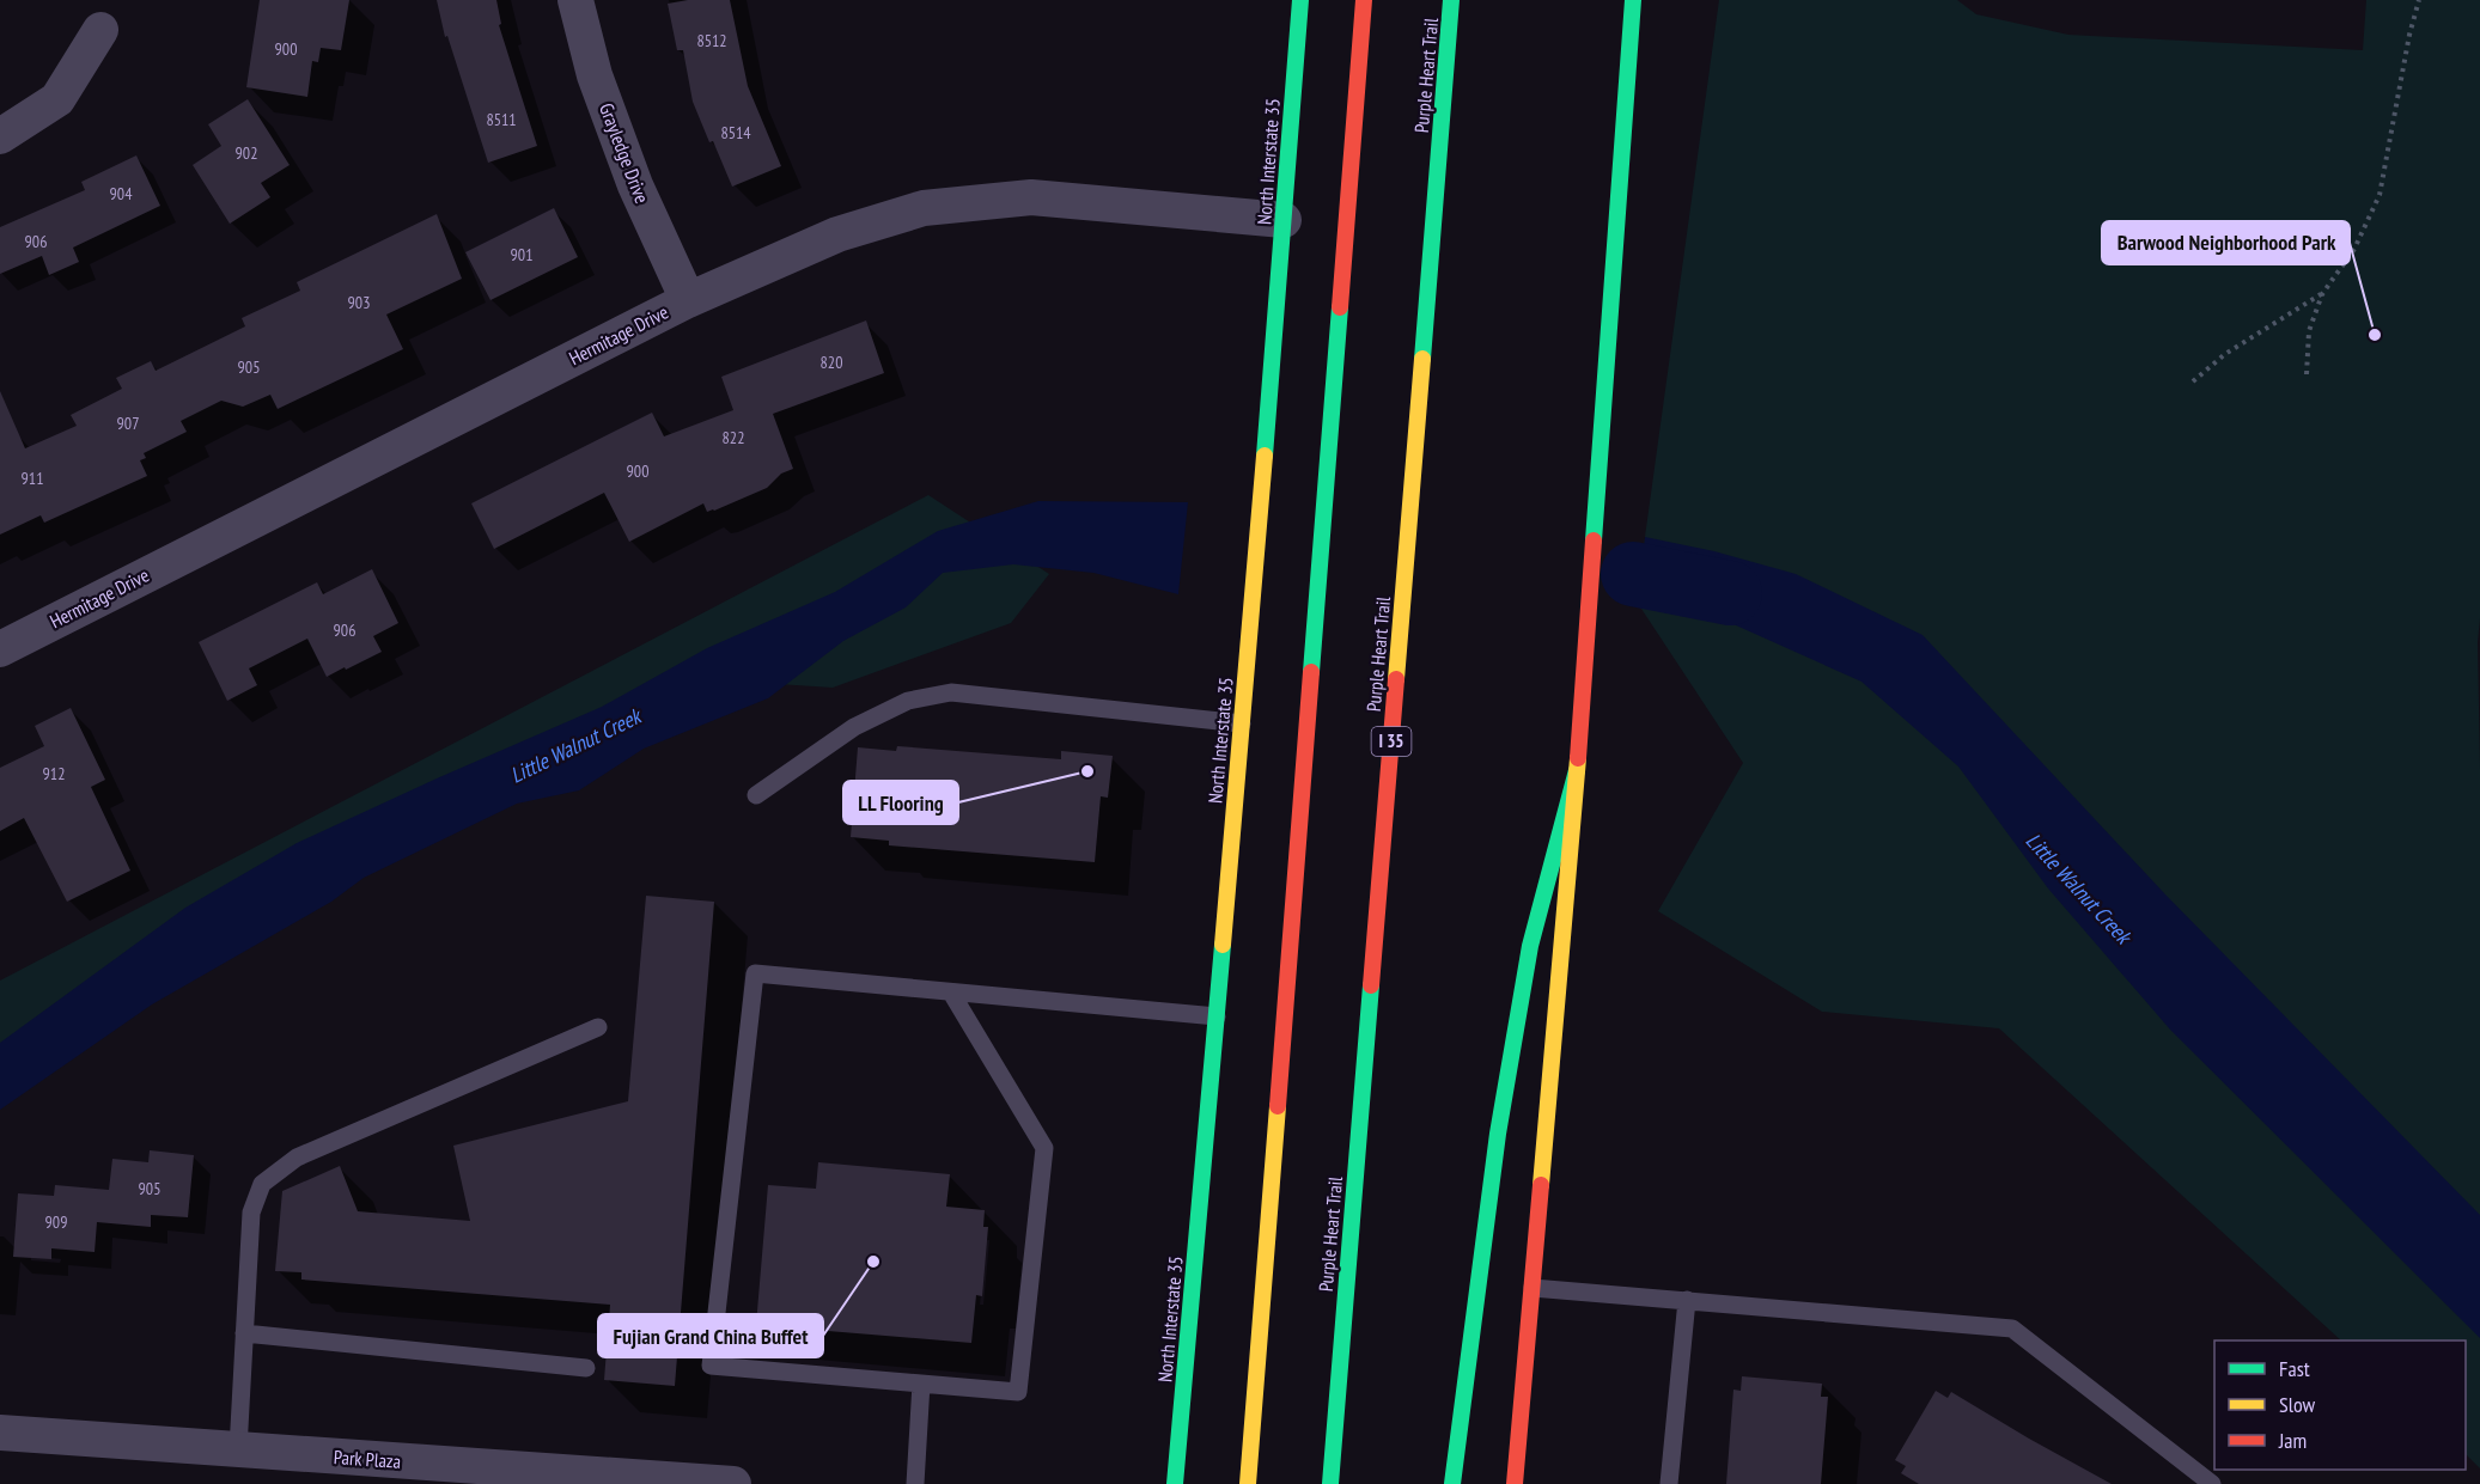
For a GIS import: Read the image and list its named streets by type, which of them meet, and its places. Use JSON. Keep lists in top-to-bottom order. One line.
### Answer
{"streets":{"main road":["Purple Heart Trail","North Interstate 35","I 35"],"street":["Grayledge Drive","Hermitage Drive","Park Plaza"]},"crossings":[["Grayledge Drive","Hermitage Drive"],["North Interstate 35","Hermitage Drive"]],"water":["Little Walnut Creek"],"places":["Barwood Neighborhood Park","LL Flooring","Fujian Grand China Buffet"],"house_numbers":["8512","900","8511","8514","902","904","906","901","903","820","905","907","822","900","911","906","912","905","909"],"legend":["Fast","Slow","Jam"]}
